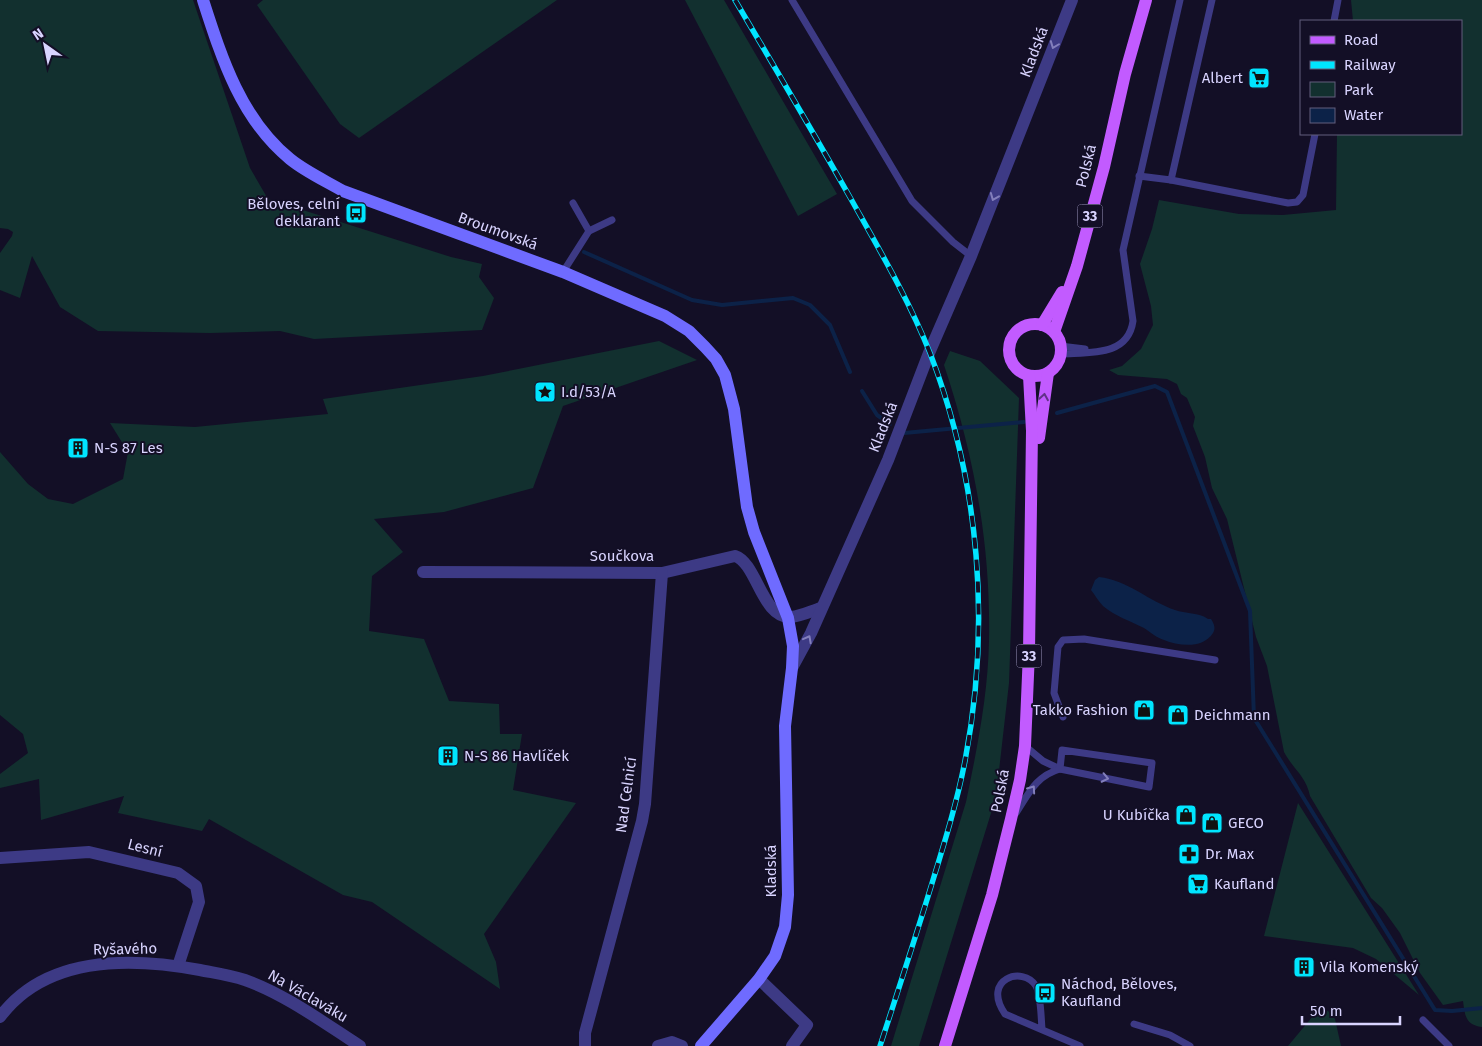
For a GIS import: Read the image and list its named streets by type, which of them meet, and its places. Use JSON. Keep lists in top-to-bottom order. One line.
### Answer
{"streets":{"main road":["Kladská","Polská","33","Broumovská"],"street":["Součkova","Nad Celnicí","Lesní","Ryšavého","Na Václaváku"]},"crossings":[["Kladská","Broumovská"],["Kladská","Součkova"],["Součkova","Nad Celnicí"],["Lesní","Ryšavého"],["Lesní","Na Václaváku"],["Ryšavého","Na Václaváku"]],"places":{"supermarket":["Albert","Kaufland"],"bus stop":["Běloves, celní deklarant","Náchod, Běloves, Kaufland"],"place":["I.d/53/A"],"building":["N-S 87 Les","N-S 86 Havlíček","Vila Komenský"],"shop":["Takko Fashion","Deichmann","U Kubíčka","GECO"],"pharmacy":["Dr. Max"]},"legend":["Road","Railway","Park","Water"],"scale_bar":"50 m","north":"top left"}
